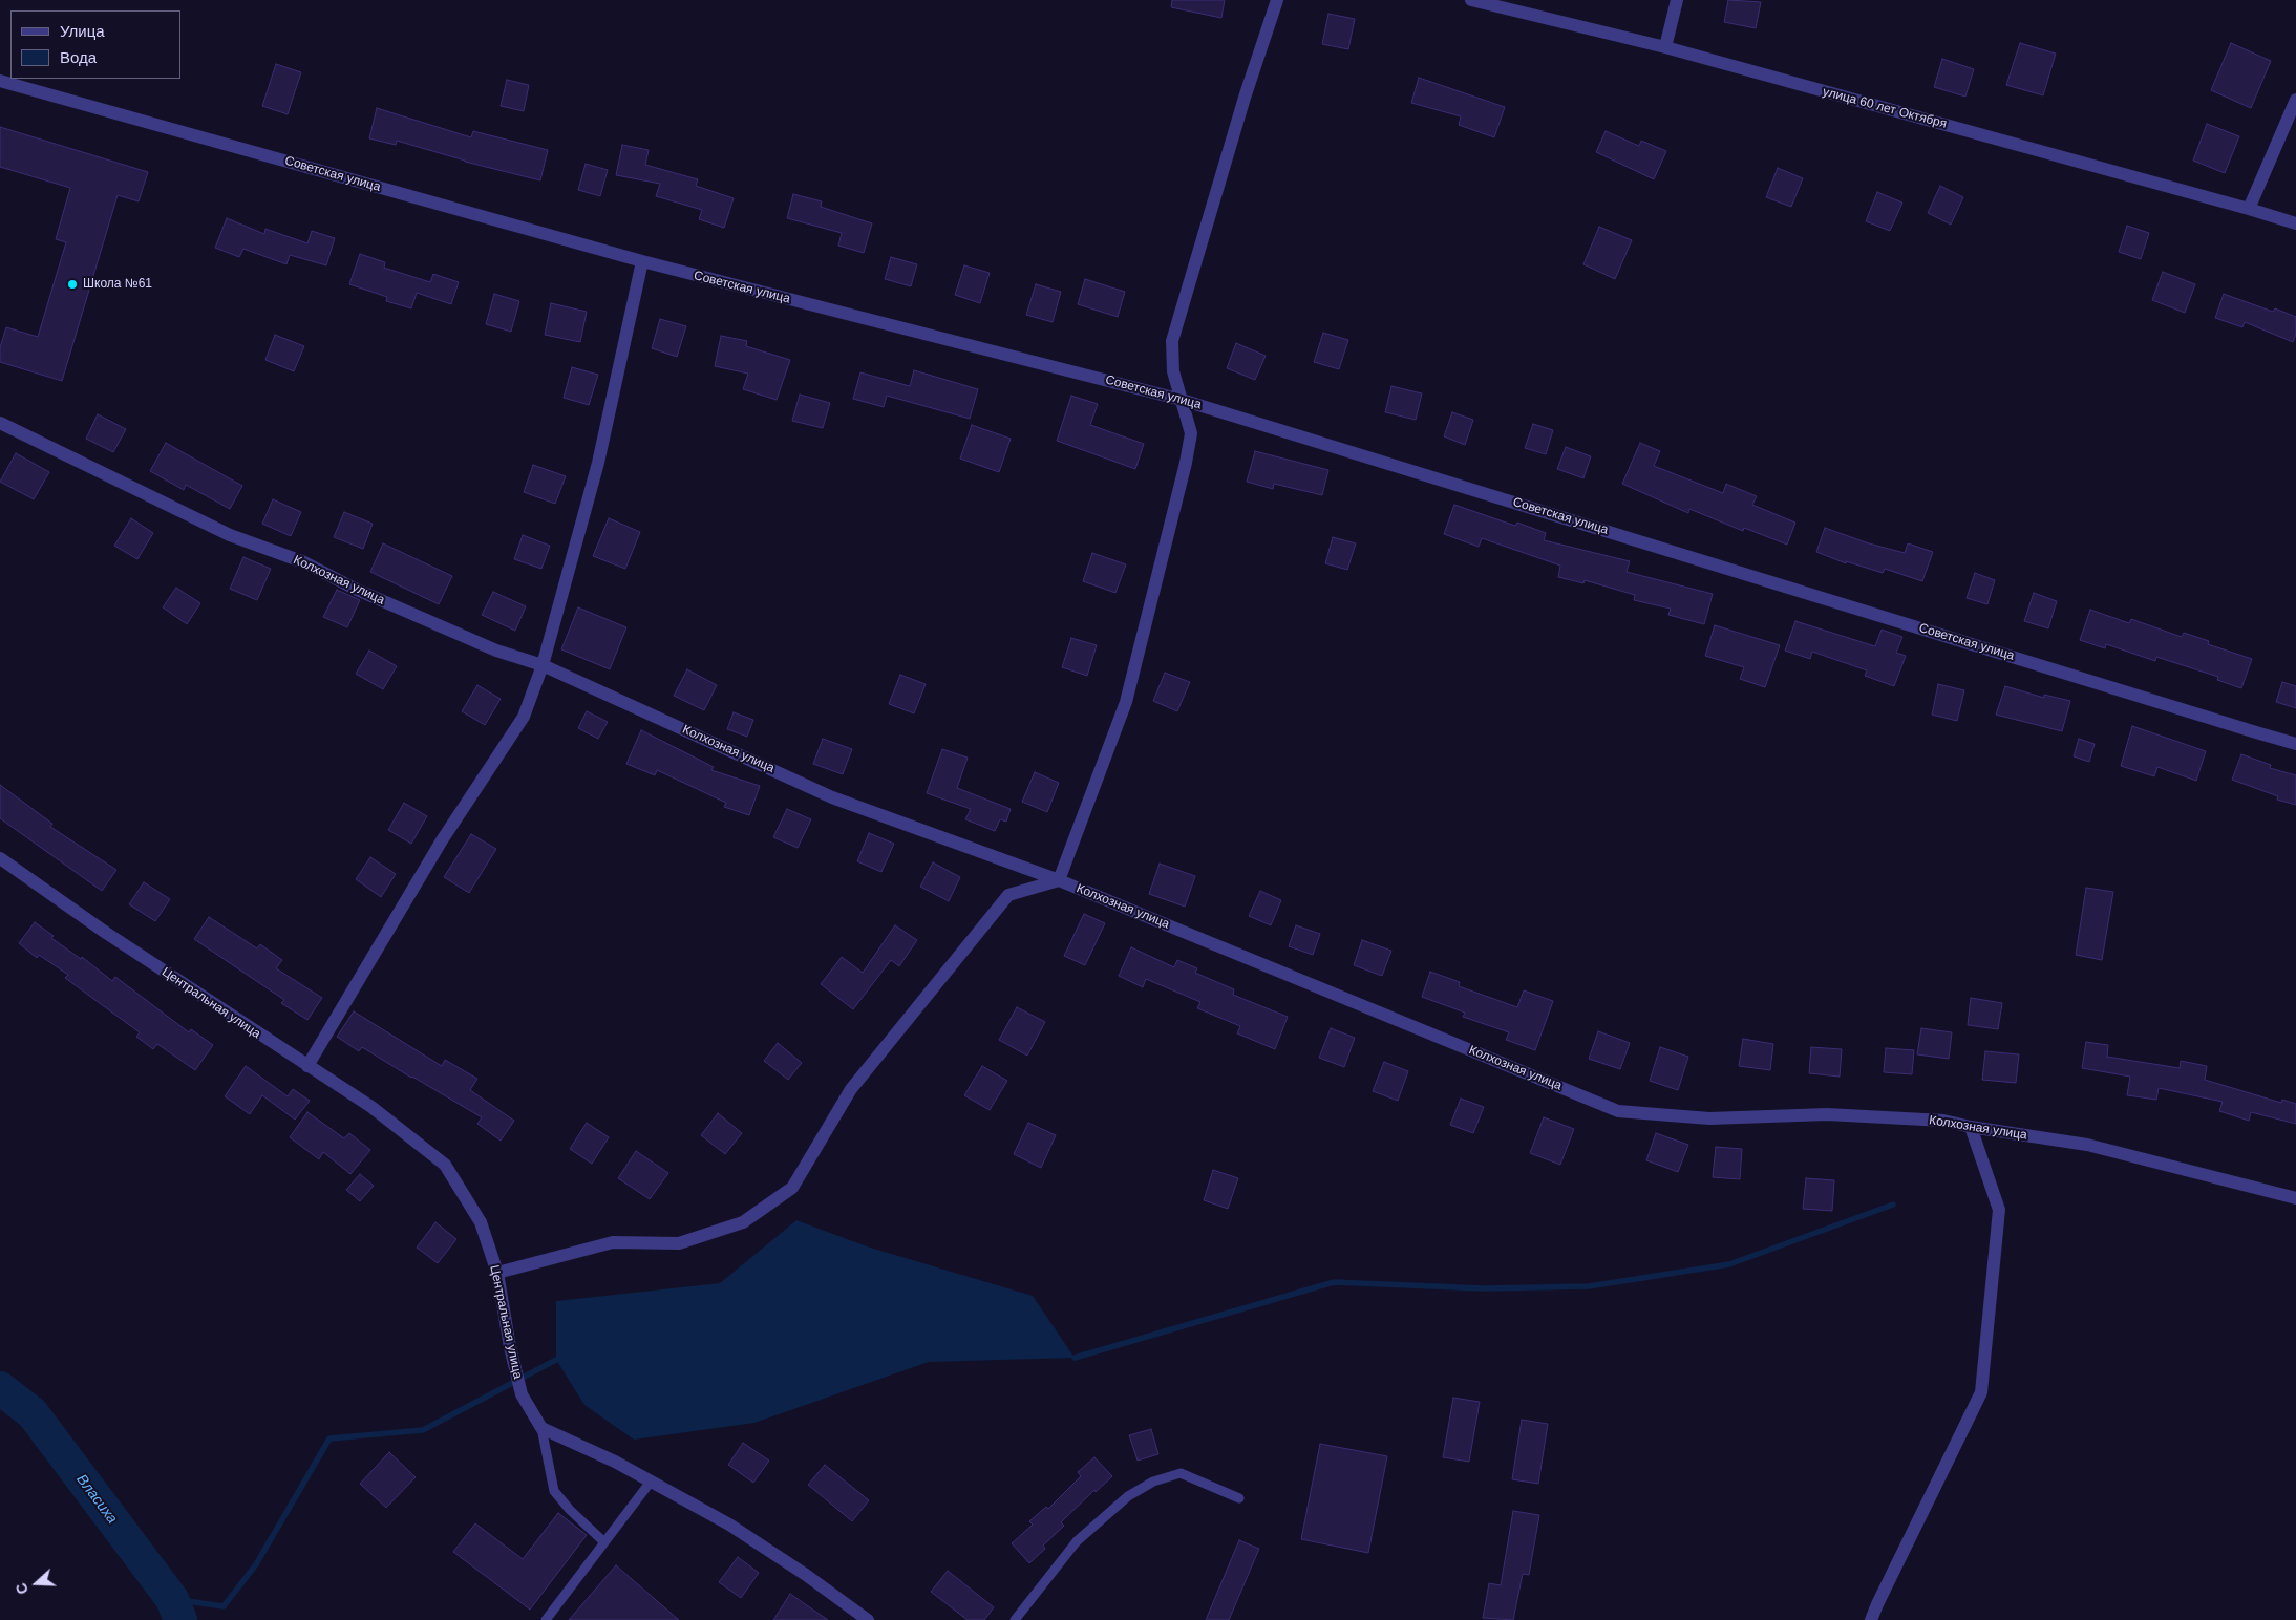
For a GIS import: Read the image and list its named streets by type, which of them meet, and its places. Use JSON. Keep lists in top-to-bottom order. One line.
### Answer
{"streets":{"street":["улица 60 лет Октября","Советская улица","Колхозная улица","Центральная улица"]},"water":["Власиха"],"places":["Школа №61"],"legend":["Улица","Вода"],"north":"left"}
